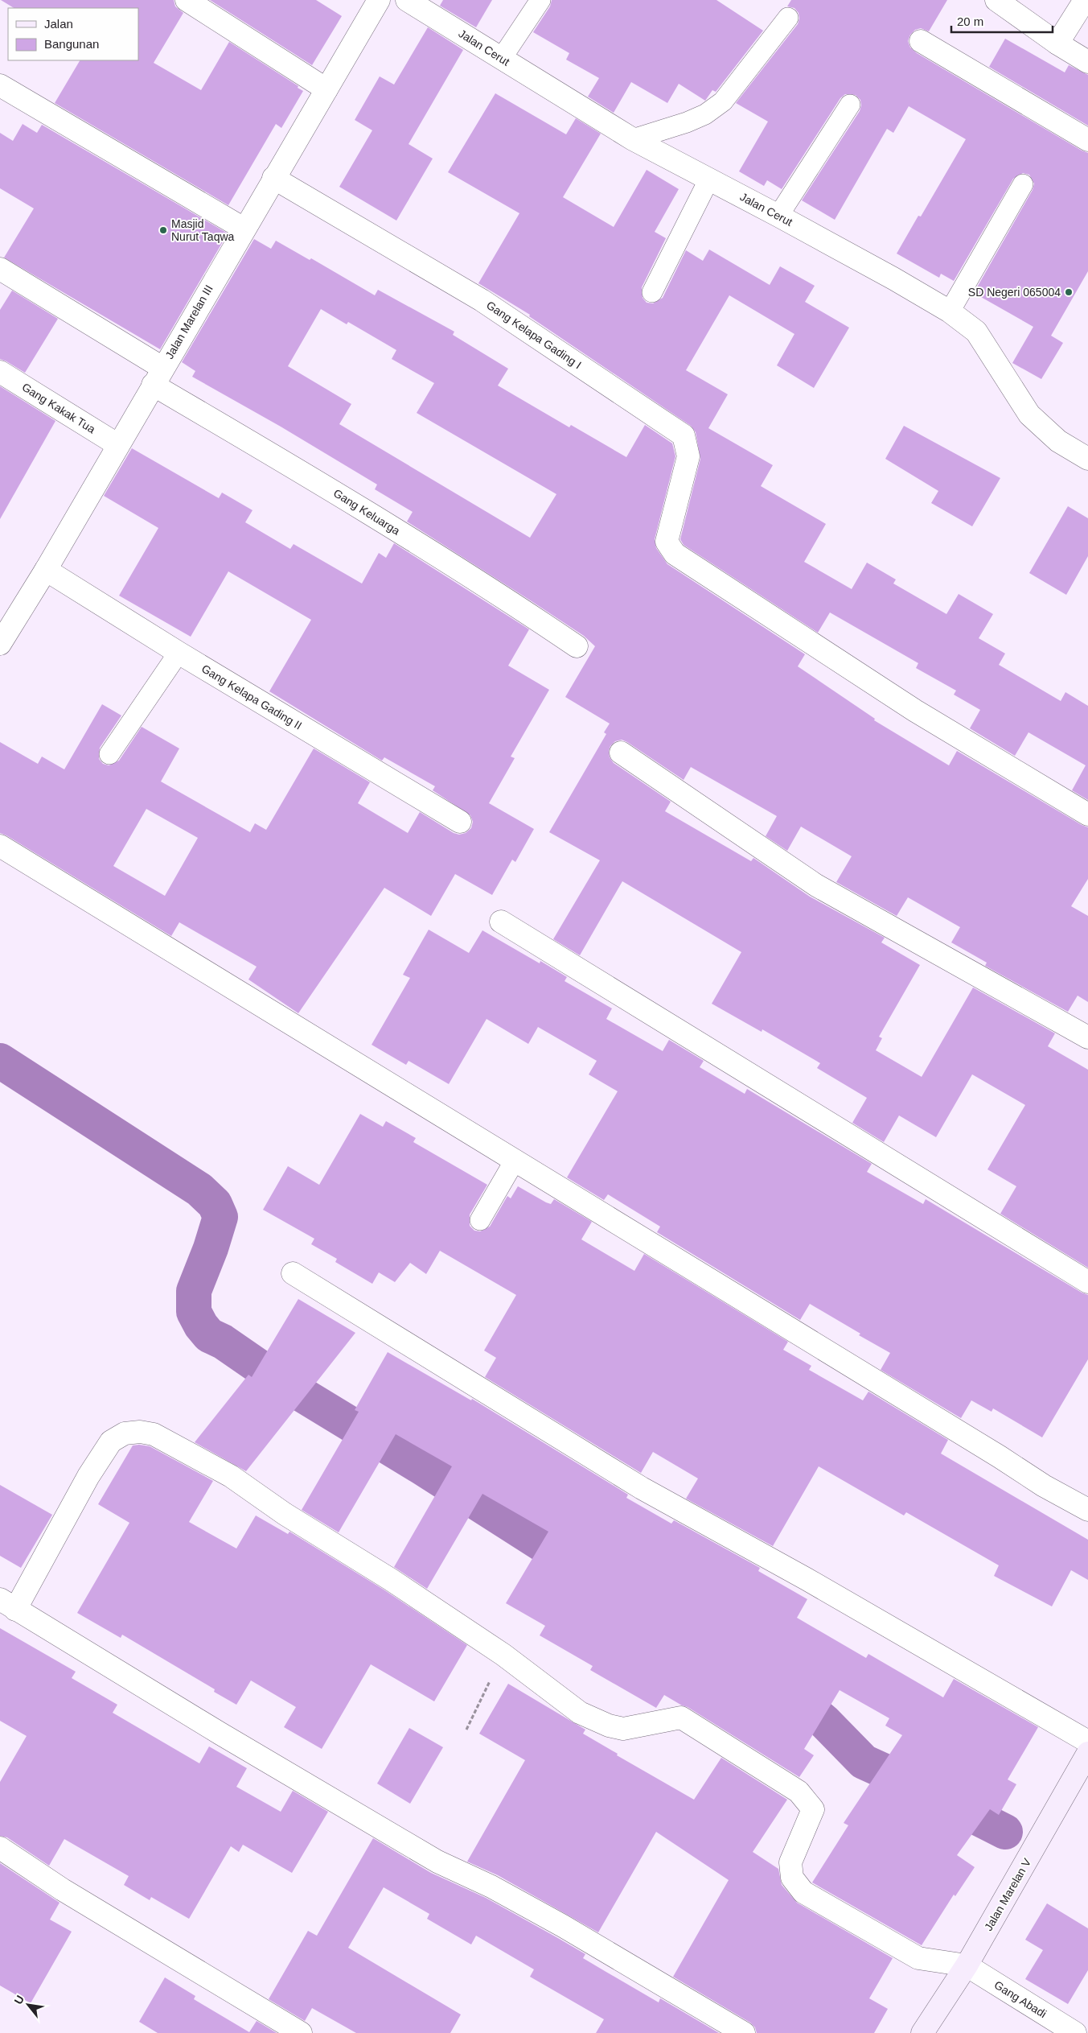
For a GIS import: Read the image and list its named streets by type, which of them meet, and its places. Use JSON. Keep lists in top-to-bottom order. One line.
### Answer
{"streets":{"street":["Jalan Cerut","Jalan Marelan III","Gang Kelapa Gading I","Gang Kakak Tua","Gang Keluarga","Gang Kelapa Gading II","Jalan Marelan V","Gang Abadi"]},"crossings":[["Jalan Marelan III","Gang Kelapa Gading I"],["Jalan Marelan III","Gang Kakak Tua"],["Jalan Marelan III","Gang Keluarga"],["Jalan Marelan III","Gang Kelapa Gading II"],["Jalan Marelan V","Gang Abadi"]],"places":["Masjid Nurut Taqwa","SD Negeri 065004"],"legend":["Jalan","Bangunan"],"scale_bar":"20 m","north":"top left"}
